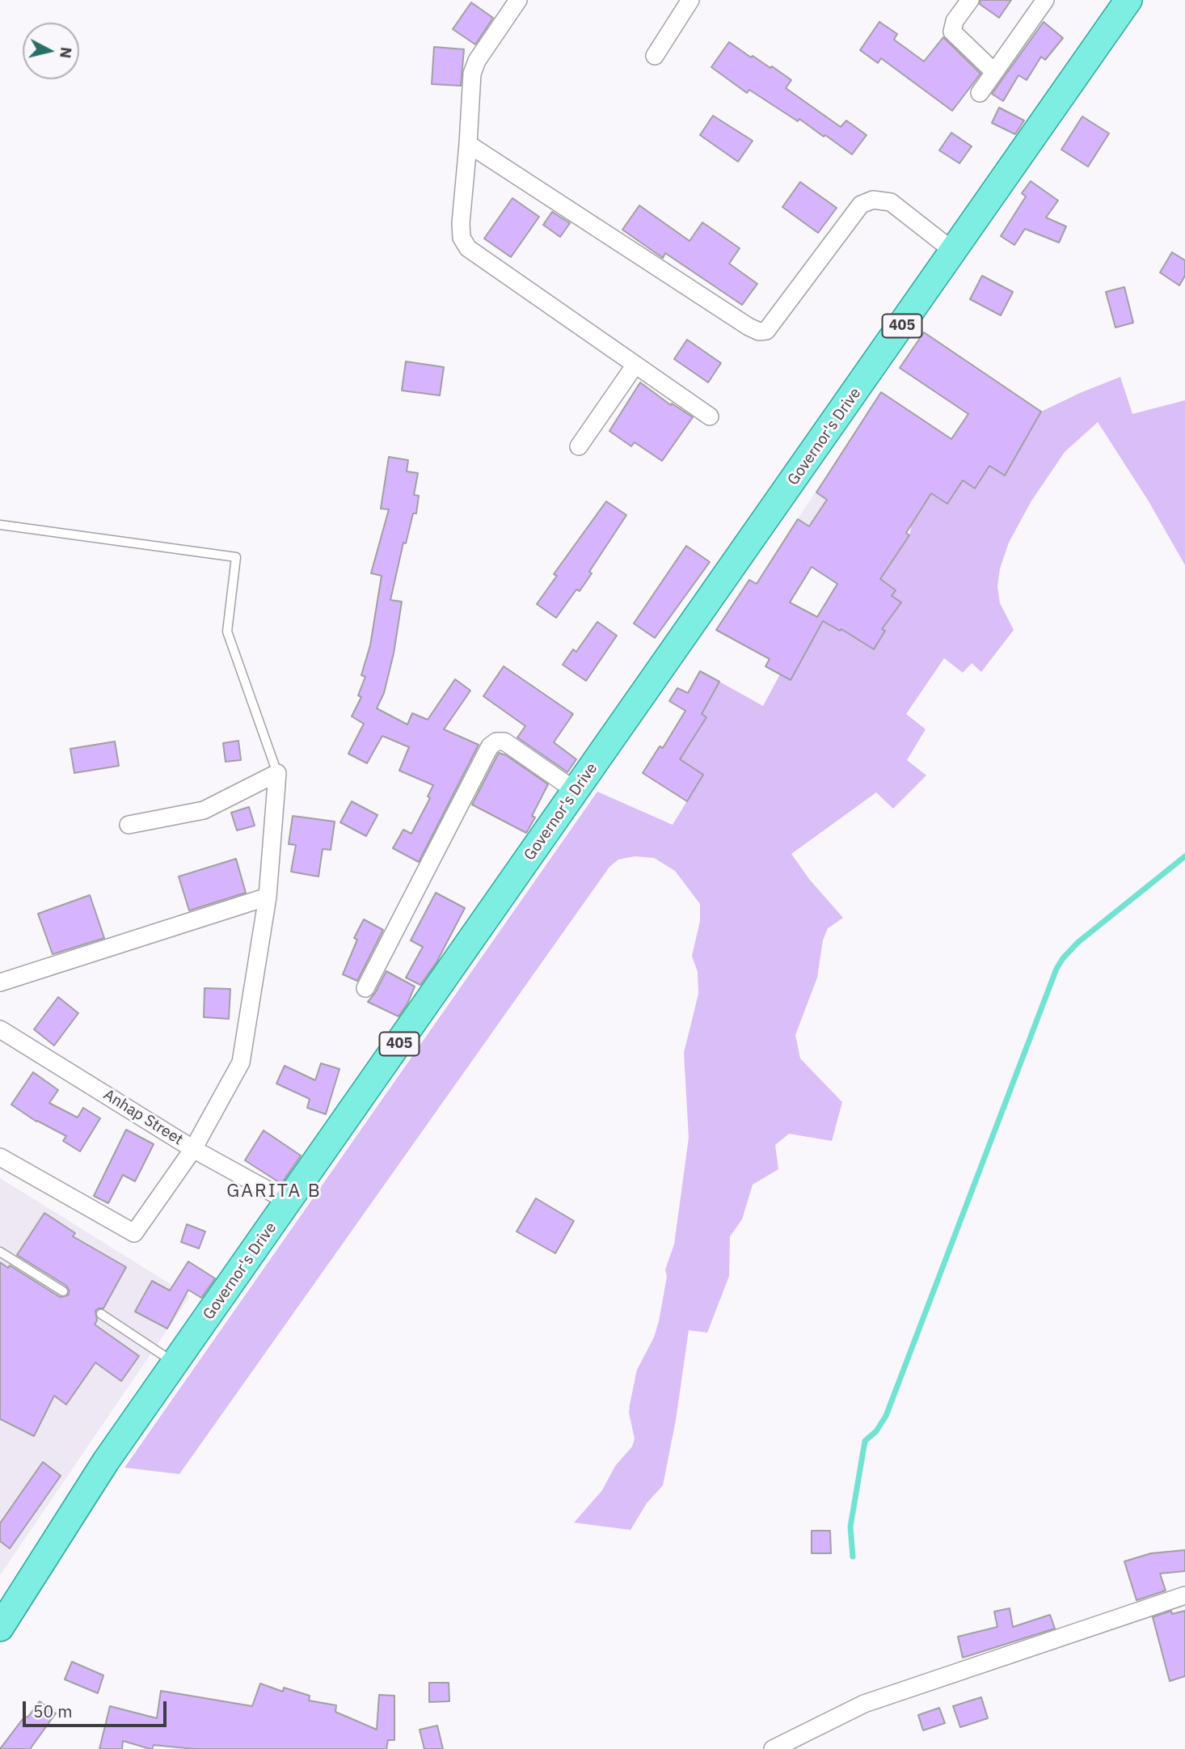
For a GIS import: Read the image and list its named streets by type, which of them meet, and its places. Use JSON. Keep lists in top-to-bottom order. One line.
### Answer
{"streets":{"main road":["405","Governor's Drive"],"street":["Anhap Street"]},"crossings":[["Governor's Drive","Anhap Street"]],"districts":["GARITA B"],"scale_bar":"50 m","north":"right"}
